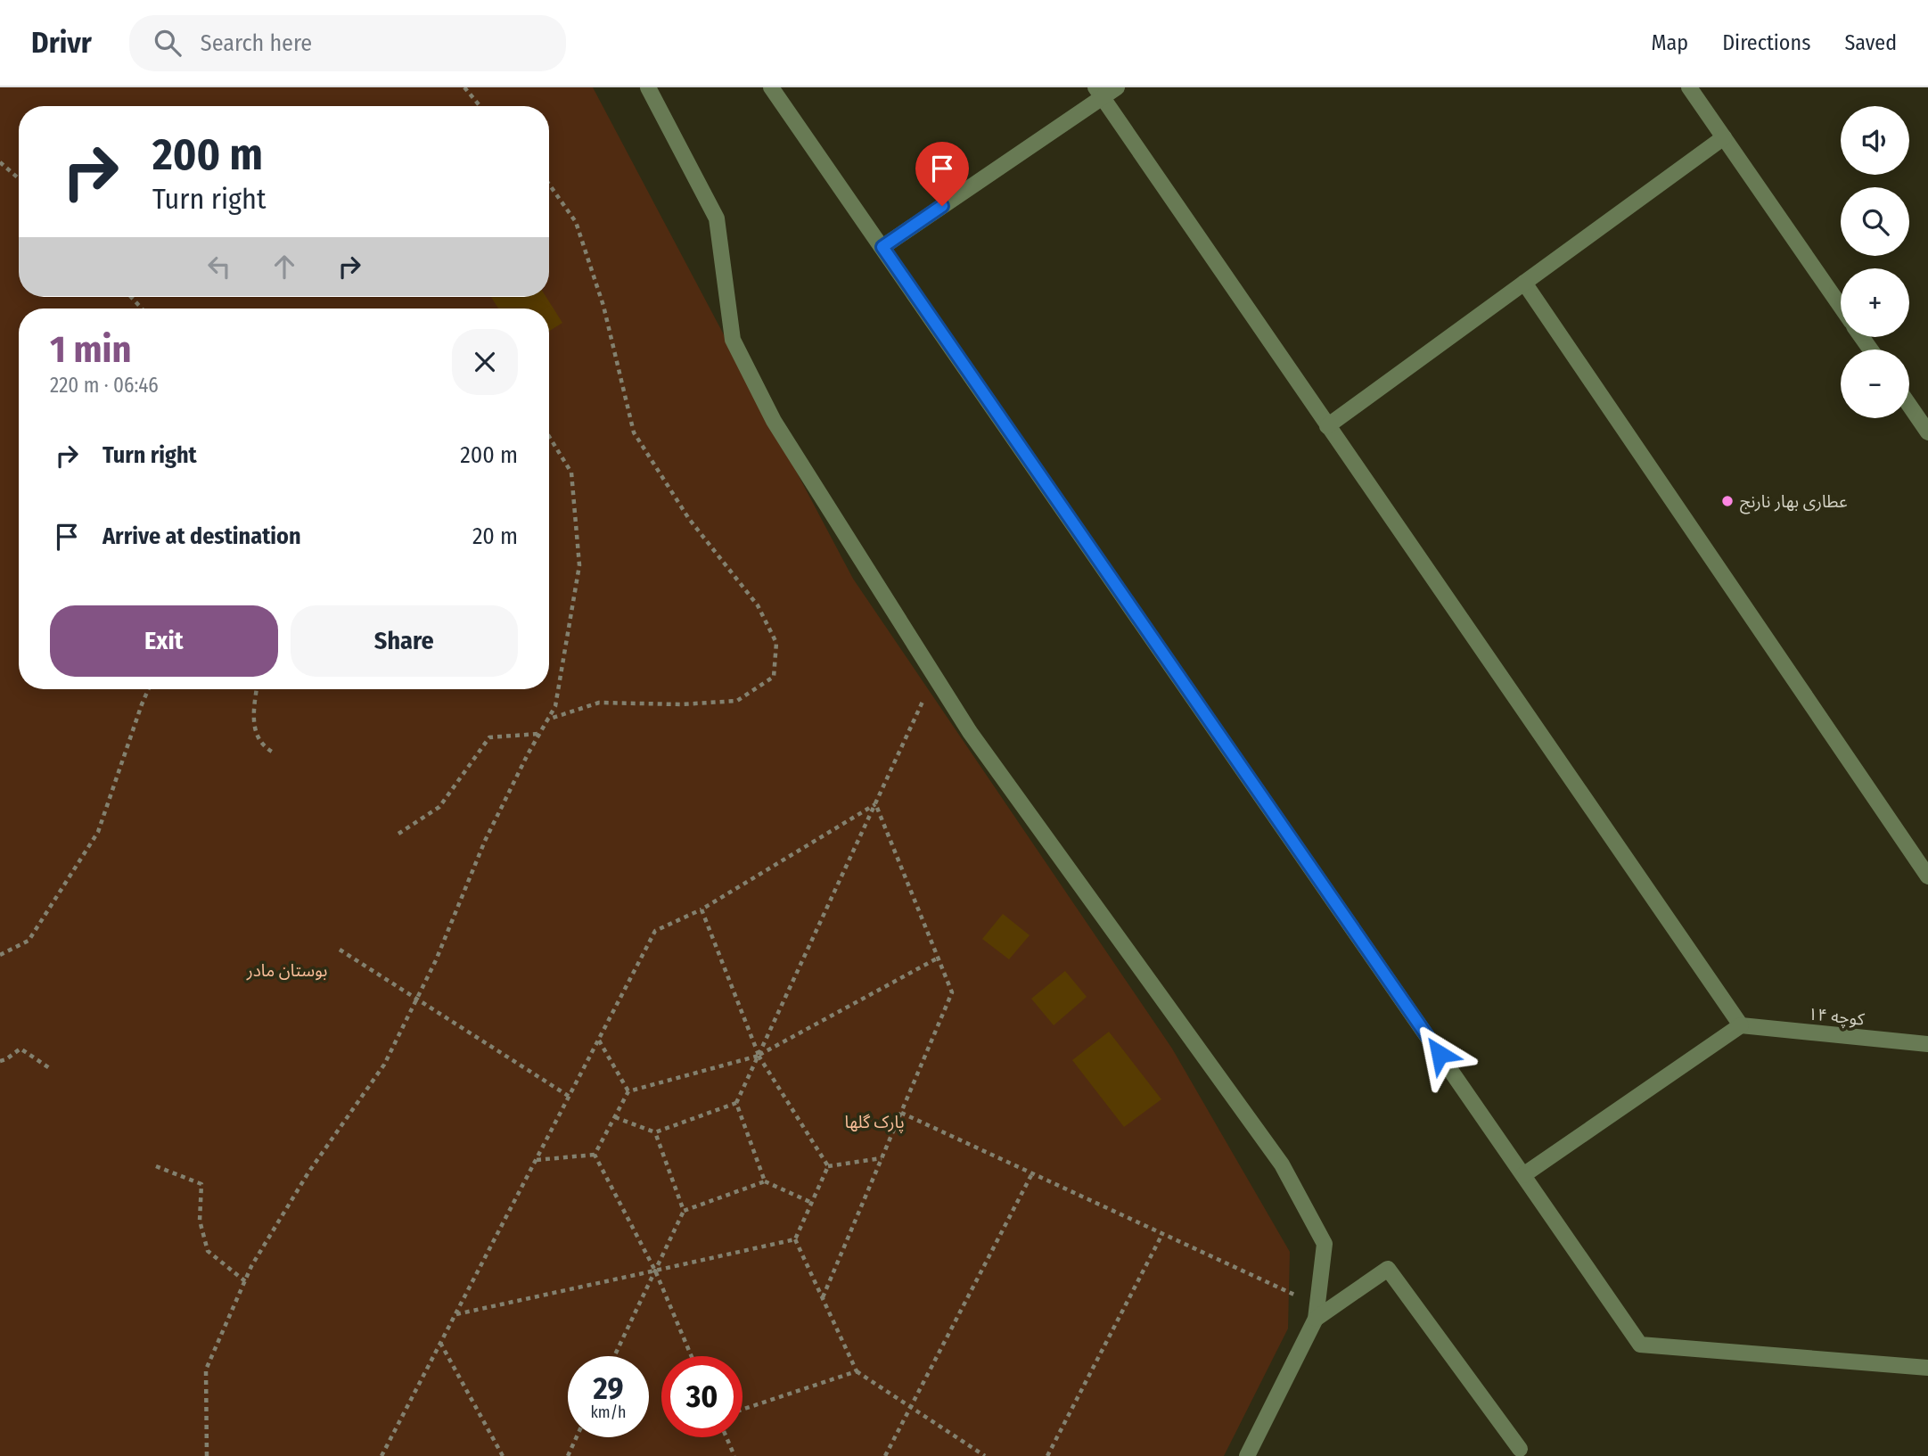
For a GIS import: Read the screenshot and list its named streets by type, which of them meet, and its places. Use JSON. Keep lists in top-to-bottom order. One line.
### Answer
{"streets":{"street":["کوچه ۱۴"]},"parks":["بوستان مادر","پارک گلها"],"places":["عطاری بهار نارنج"],"page":{"header":"Drivr","search":"Search here","nav":["Map","Directions","Saved"],"map_buttons":["+","−"],"turn":["200 m","Turn right"],"heading":["1 min","220 m · 06:46"],"list":[{"name":"Turn right","value":"200 m"},{"name":"Arrive at destination","value":"20 m"}],"buttons":["Exit","Share"],"speed":"29 km/h","limit":"30"}}
